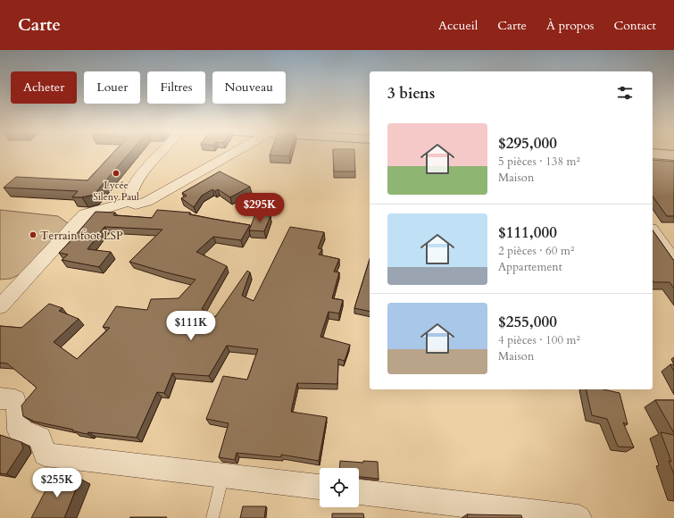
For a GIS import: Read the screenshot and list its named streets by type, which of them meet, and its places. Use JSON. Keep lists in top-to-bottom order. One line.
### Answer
{"places":["Lycée Sileny Paul","Terrain foot LSP"],"page":{"header":"Carte","nav":["Accueil","Carte","À propos","Contact"],"chip":["Acheter","Louer","Filtres","Nouveau"],"heading":"3 biens","list":[{"name":"$295,000","note":"5 pièces · 138 m² · Maison"},{"name":"$111,000","note":"2 pièces · 60 m² · Appartement"},{"name":"$255,000","note":"4 pièces · 100 m² · Maison"}],"price":["$295K","$111K","$255K"]}}
